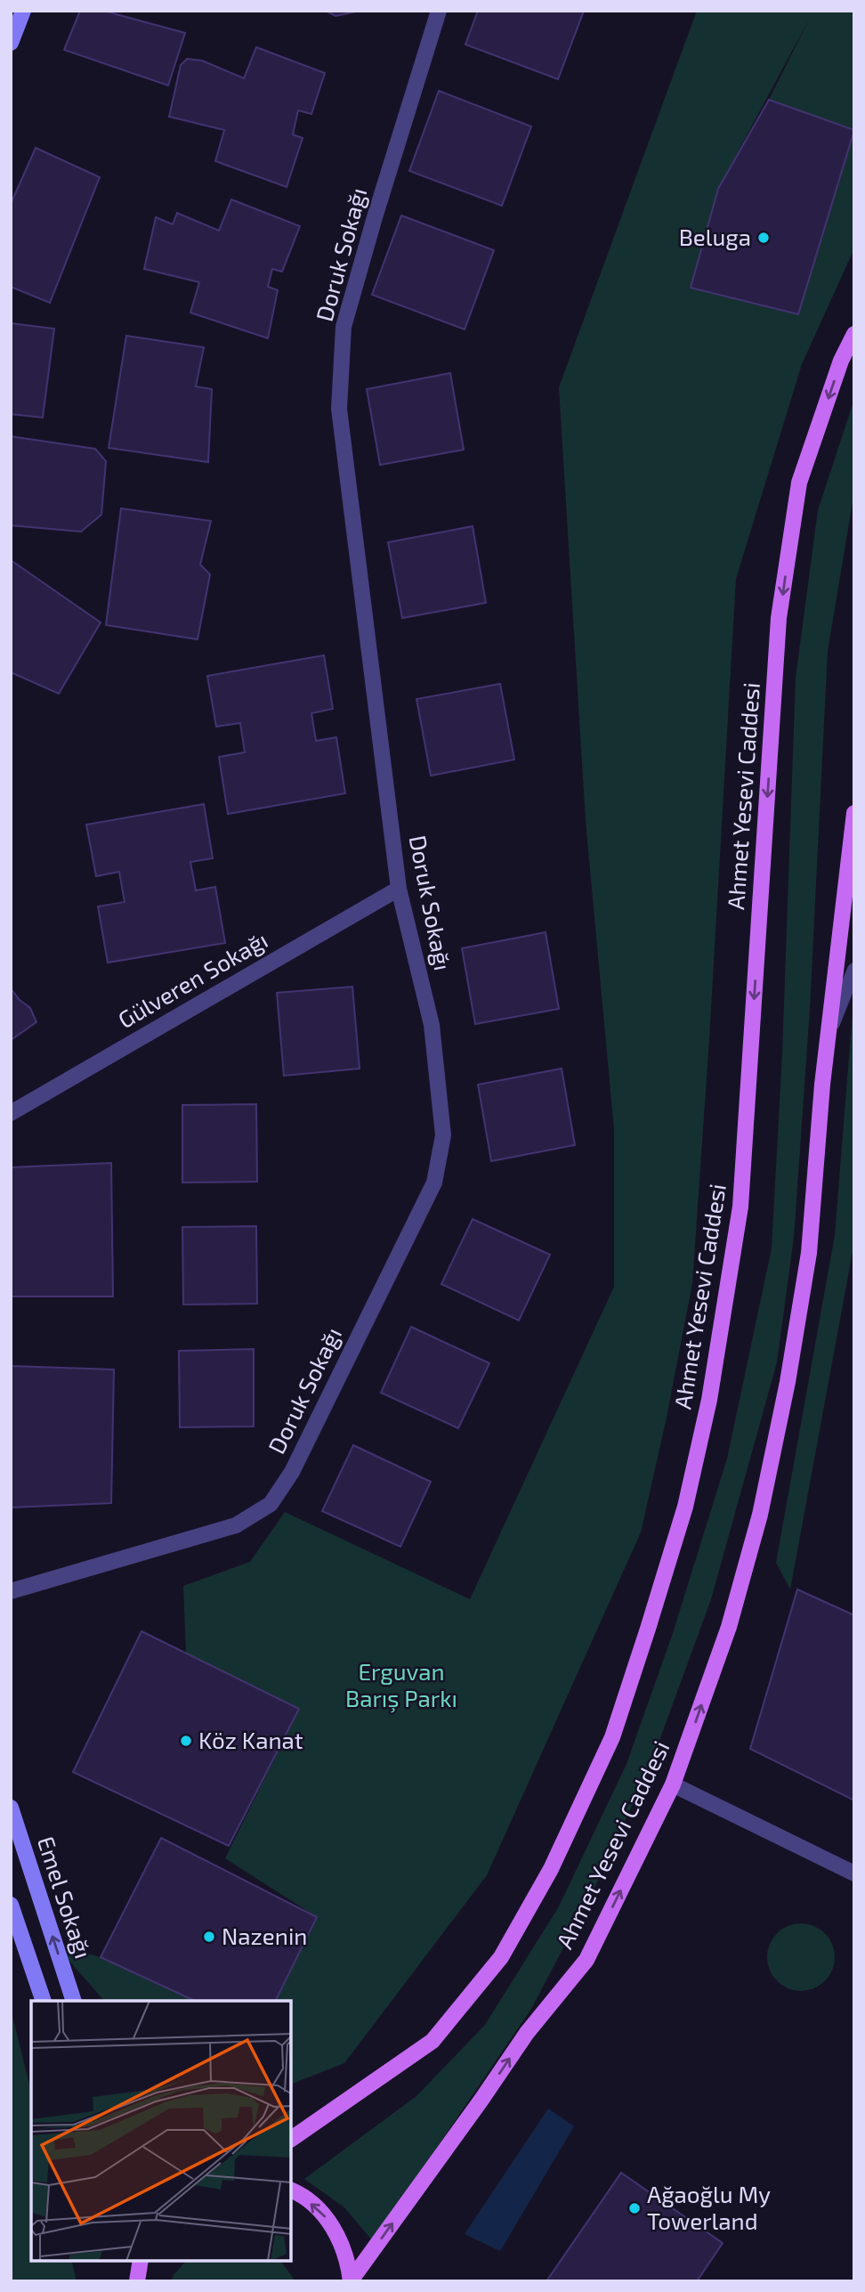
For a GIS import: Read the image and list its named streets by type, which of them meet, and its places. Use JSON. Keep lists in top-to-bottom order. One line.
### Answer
{"streets":{"main road":["Ahmet Yesevi Caddesi","Emel Sokağı"],"street":["Doruk Sokağı","Gülveren Sokağı"]},"crossings":[["Doruk Sokağı","Gülveren Sokağı"]],"parks":["Erguvan Barış Parkı"],"places":["Beluga","Köz Kanat","Nazenin","Ağaoğlu My Towerland"]}
